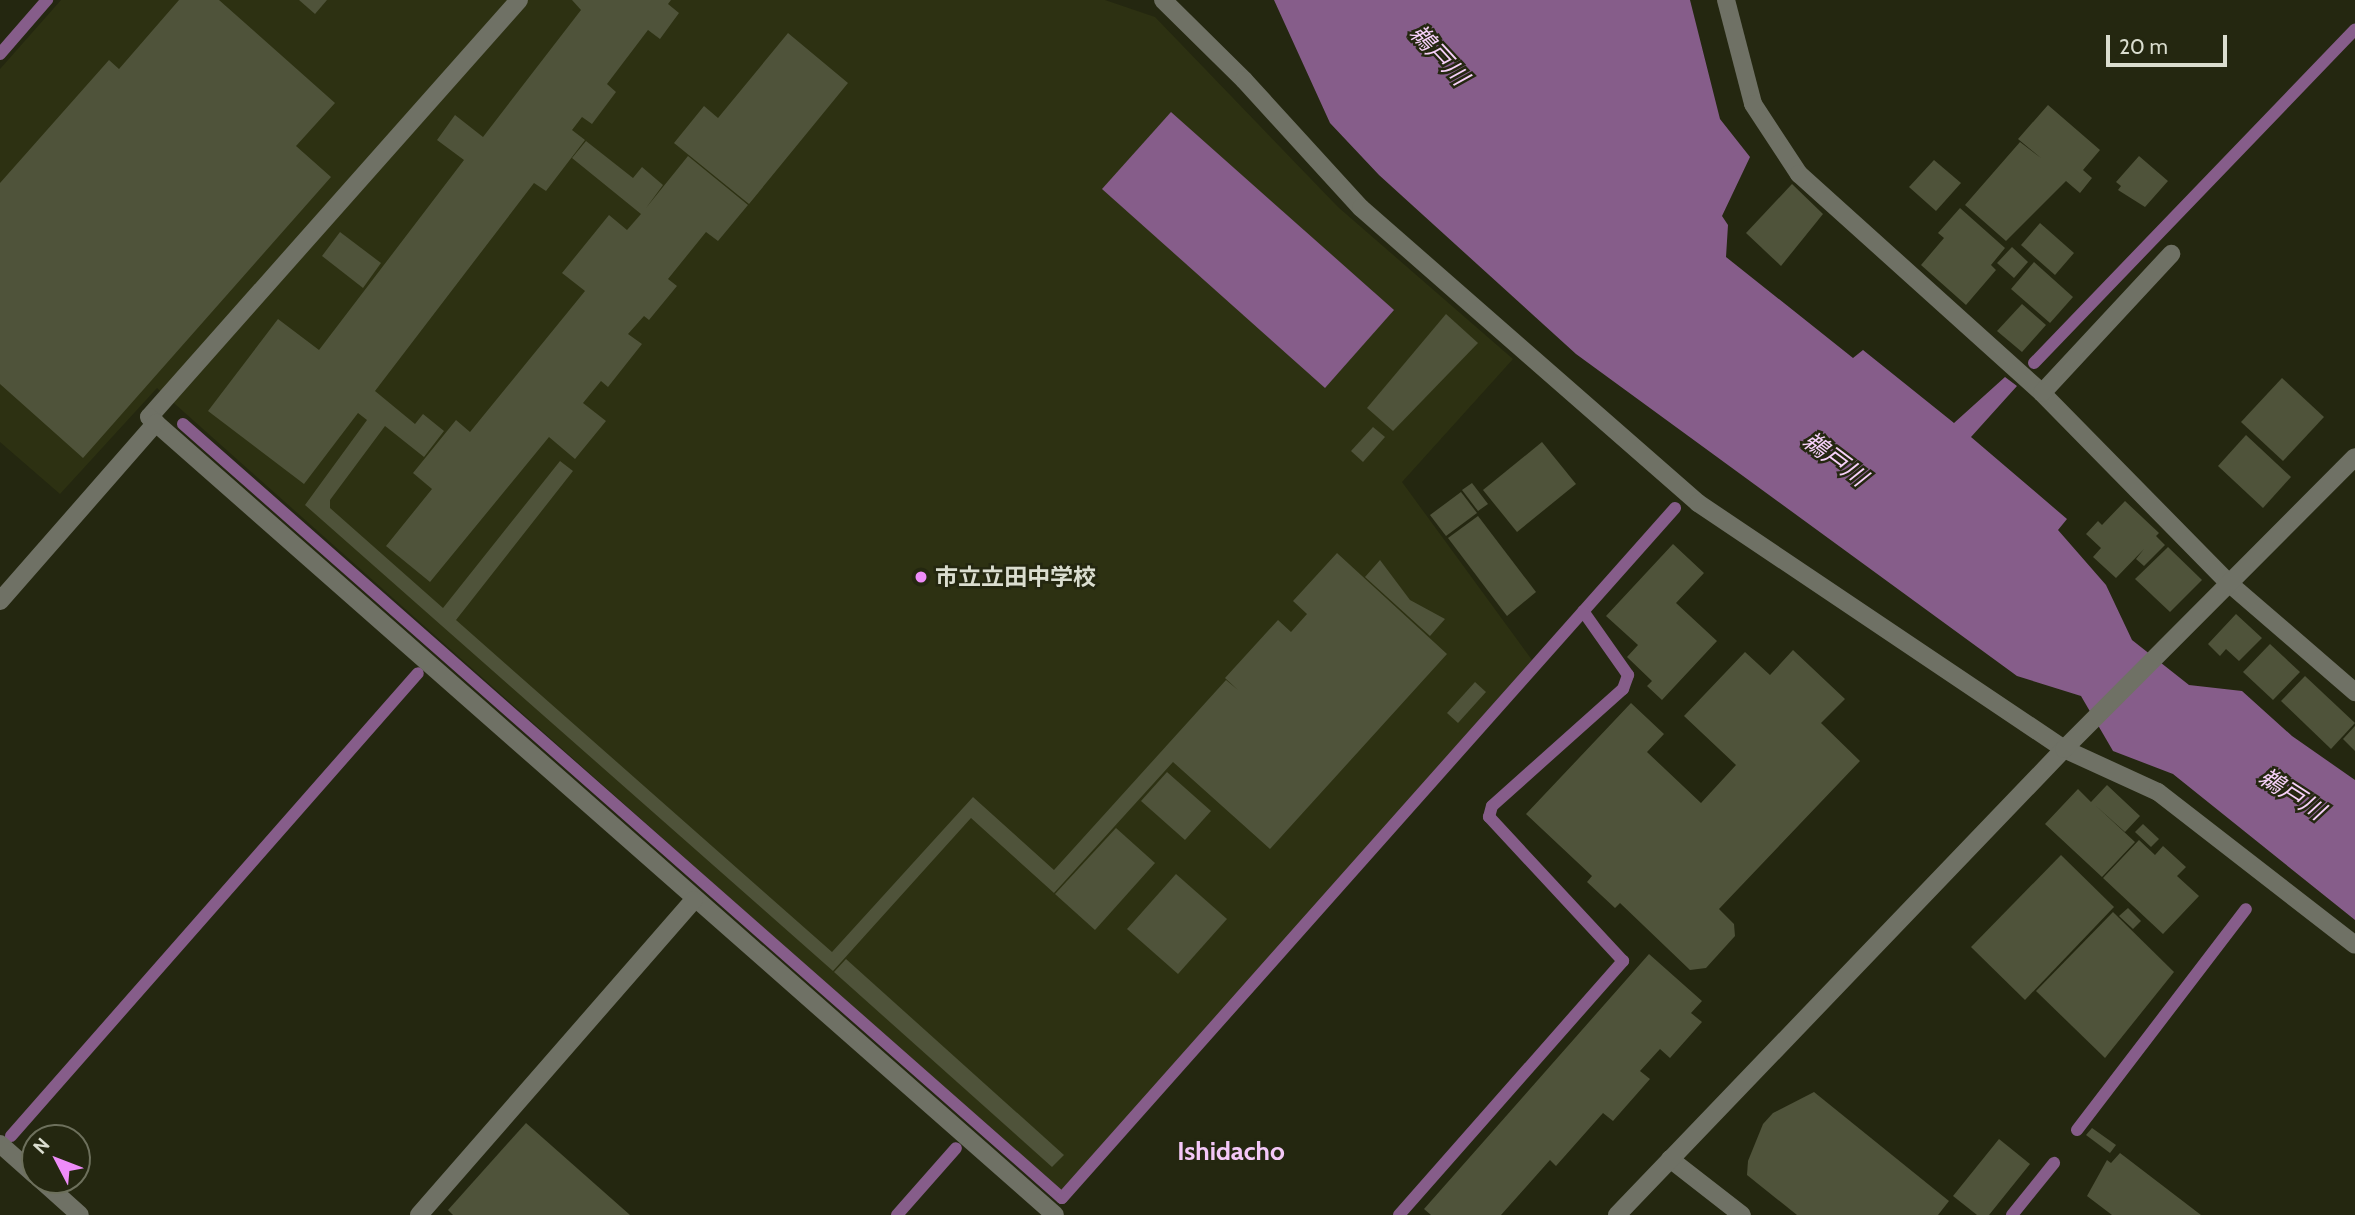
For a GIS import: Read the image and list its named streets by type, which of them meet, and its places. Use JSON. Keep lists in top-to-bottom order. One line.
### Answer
{"districts":["Ishidacho"],"water":["鵜戸川"],"places":["市立立田中学校"],"scale_bar":"20 m","north":"top left"}
